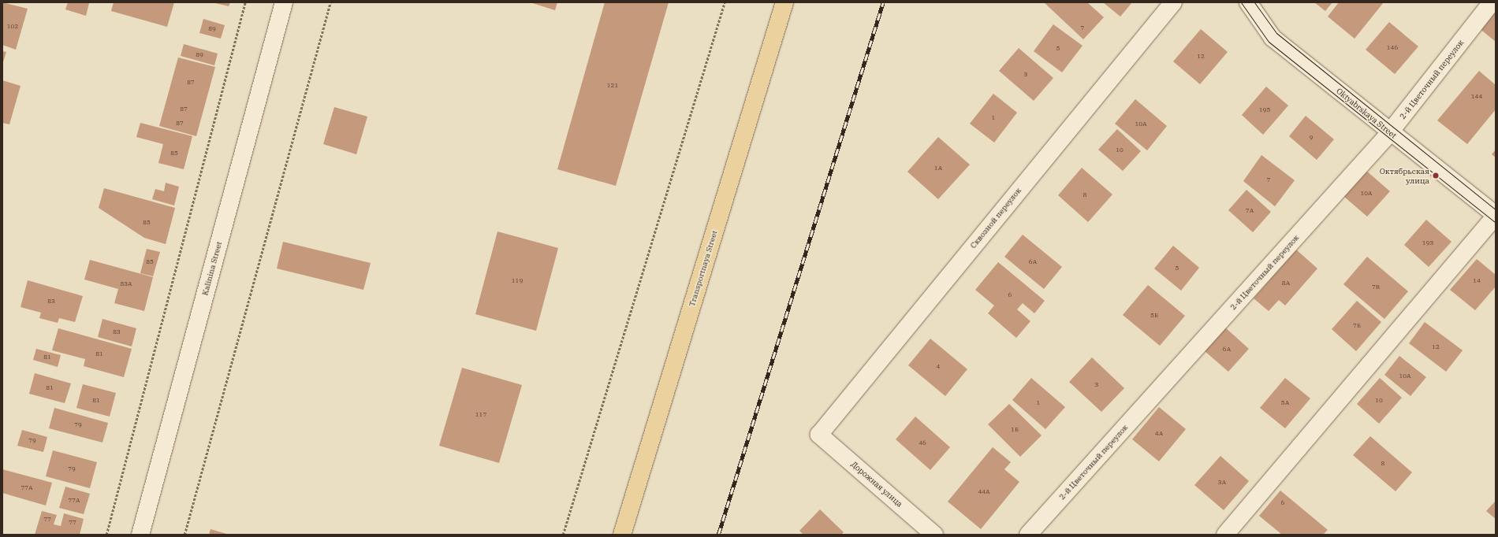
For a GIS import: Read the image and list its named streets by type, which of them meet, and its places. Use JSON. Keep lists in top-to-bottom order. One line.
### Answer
{"streets":{"main road":["Transportnaya Street"],"street":["2-й Цветочный переулок","Oktyabrskaya Street","Сквозной переулок","Kalinina Street","Дорожная улица"]},"crossings":[["2-й Цветочный переулок","Oktyabrskaya Street"],["Сквозной переулок","Дорожная улица"]],"places":["Октябрьская улица"],"house_numbers":["102","7","89","146","5","89","12","3","87","121","144","87","195","1","87","10А","9","10","85","1А","7","10А","8","7А","85","193","85","6А","5","119","14","8А","83А","7В","6","83","5Б","7Б","83","12","6А","81","81","4","10А","3","81","81","10","1","5А","117","79","1Б","4А","79","46","8","79","3А","77А","44А","77А","6","77","77"]}
